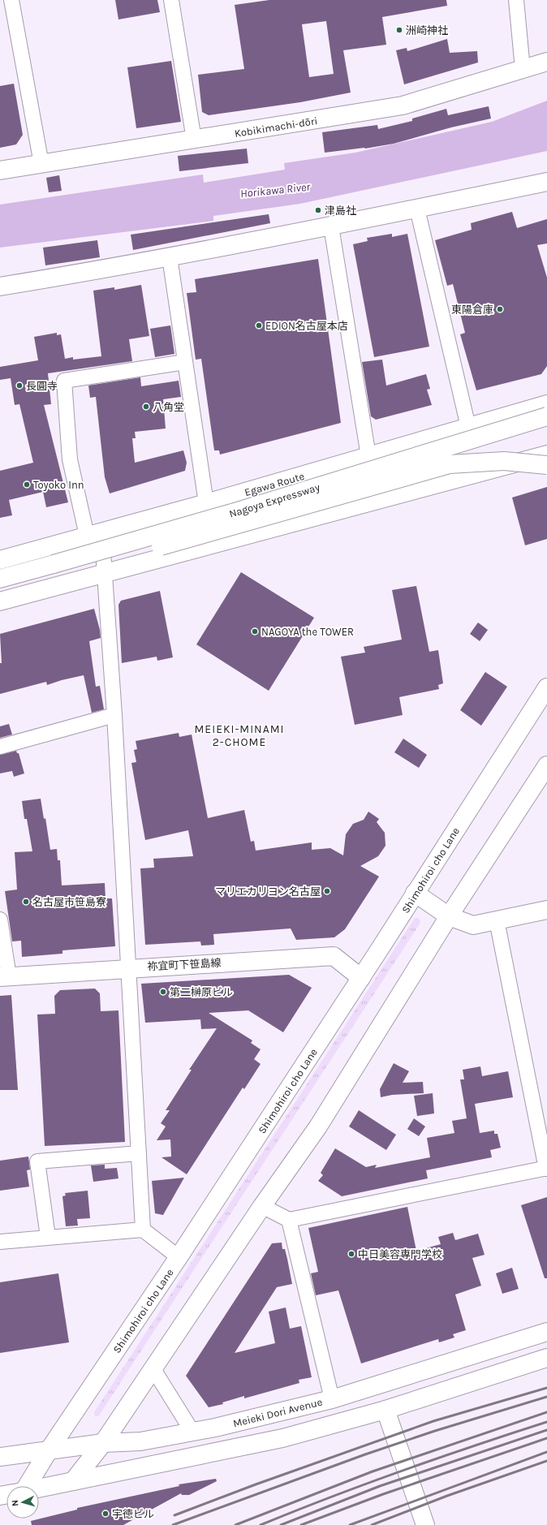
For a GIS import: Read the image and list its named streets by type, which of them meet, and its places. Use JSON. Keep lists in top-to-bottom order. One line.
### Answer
{"streets":{"main road":["Kobikimachi-dōri","Egawa Route","Nagoya Expressway","Shimohiroi cho Lane","祢宜町下笹島線","Meieki Dori Avenue"]},"crossings":[["Shimohiroi cho Lane","祢宜町下笹島線"],["Shimohiroi cho Lane","Meieki Dori Avenue"]],"districts":["MEIEKI-MINAMI 2-CHOME"],"water":["Horikawa River"],"places":["洲崎神社","津島社","東陽倉庫","EDION名古屋本店","長圓寺","八角堂","Toyoko Inn","NAGOYA the TOWER","マリエカリヨン名古屋","名古屋市笹島寮","第二榊原ビル","中日美容専門学校","宇徳ビル"],"north":"left"}
